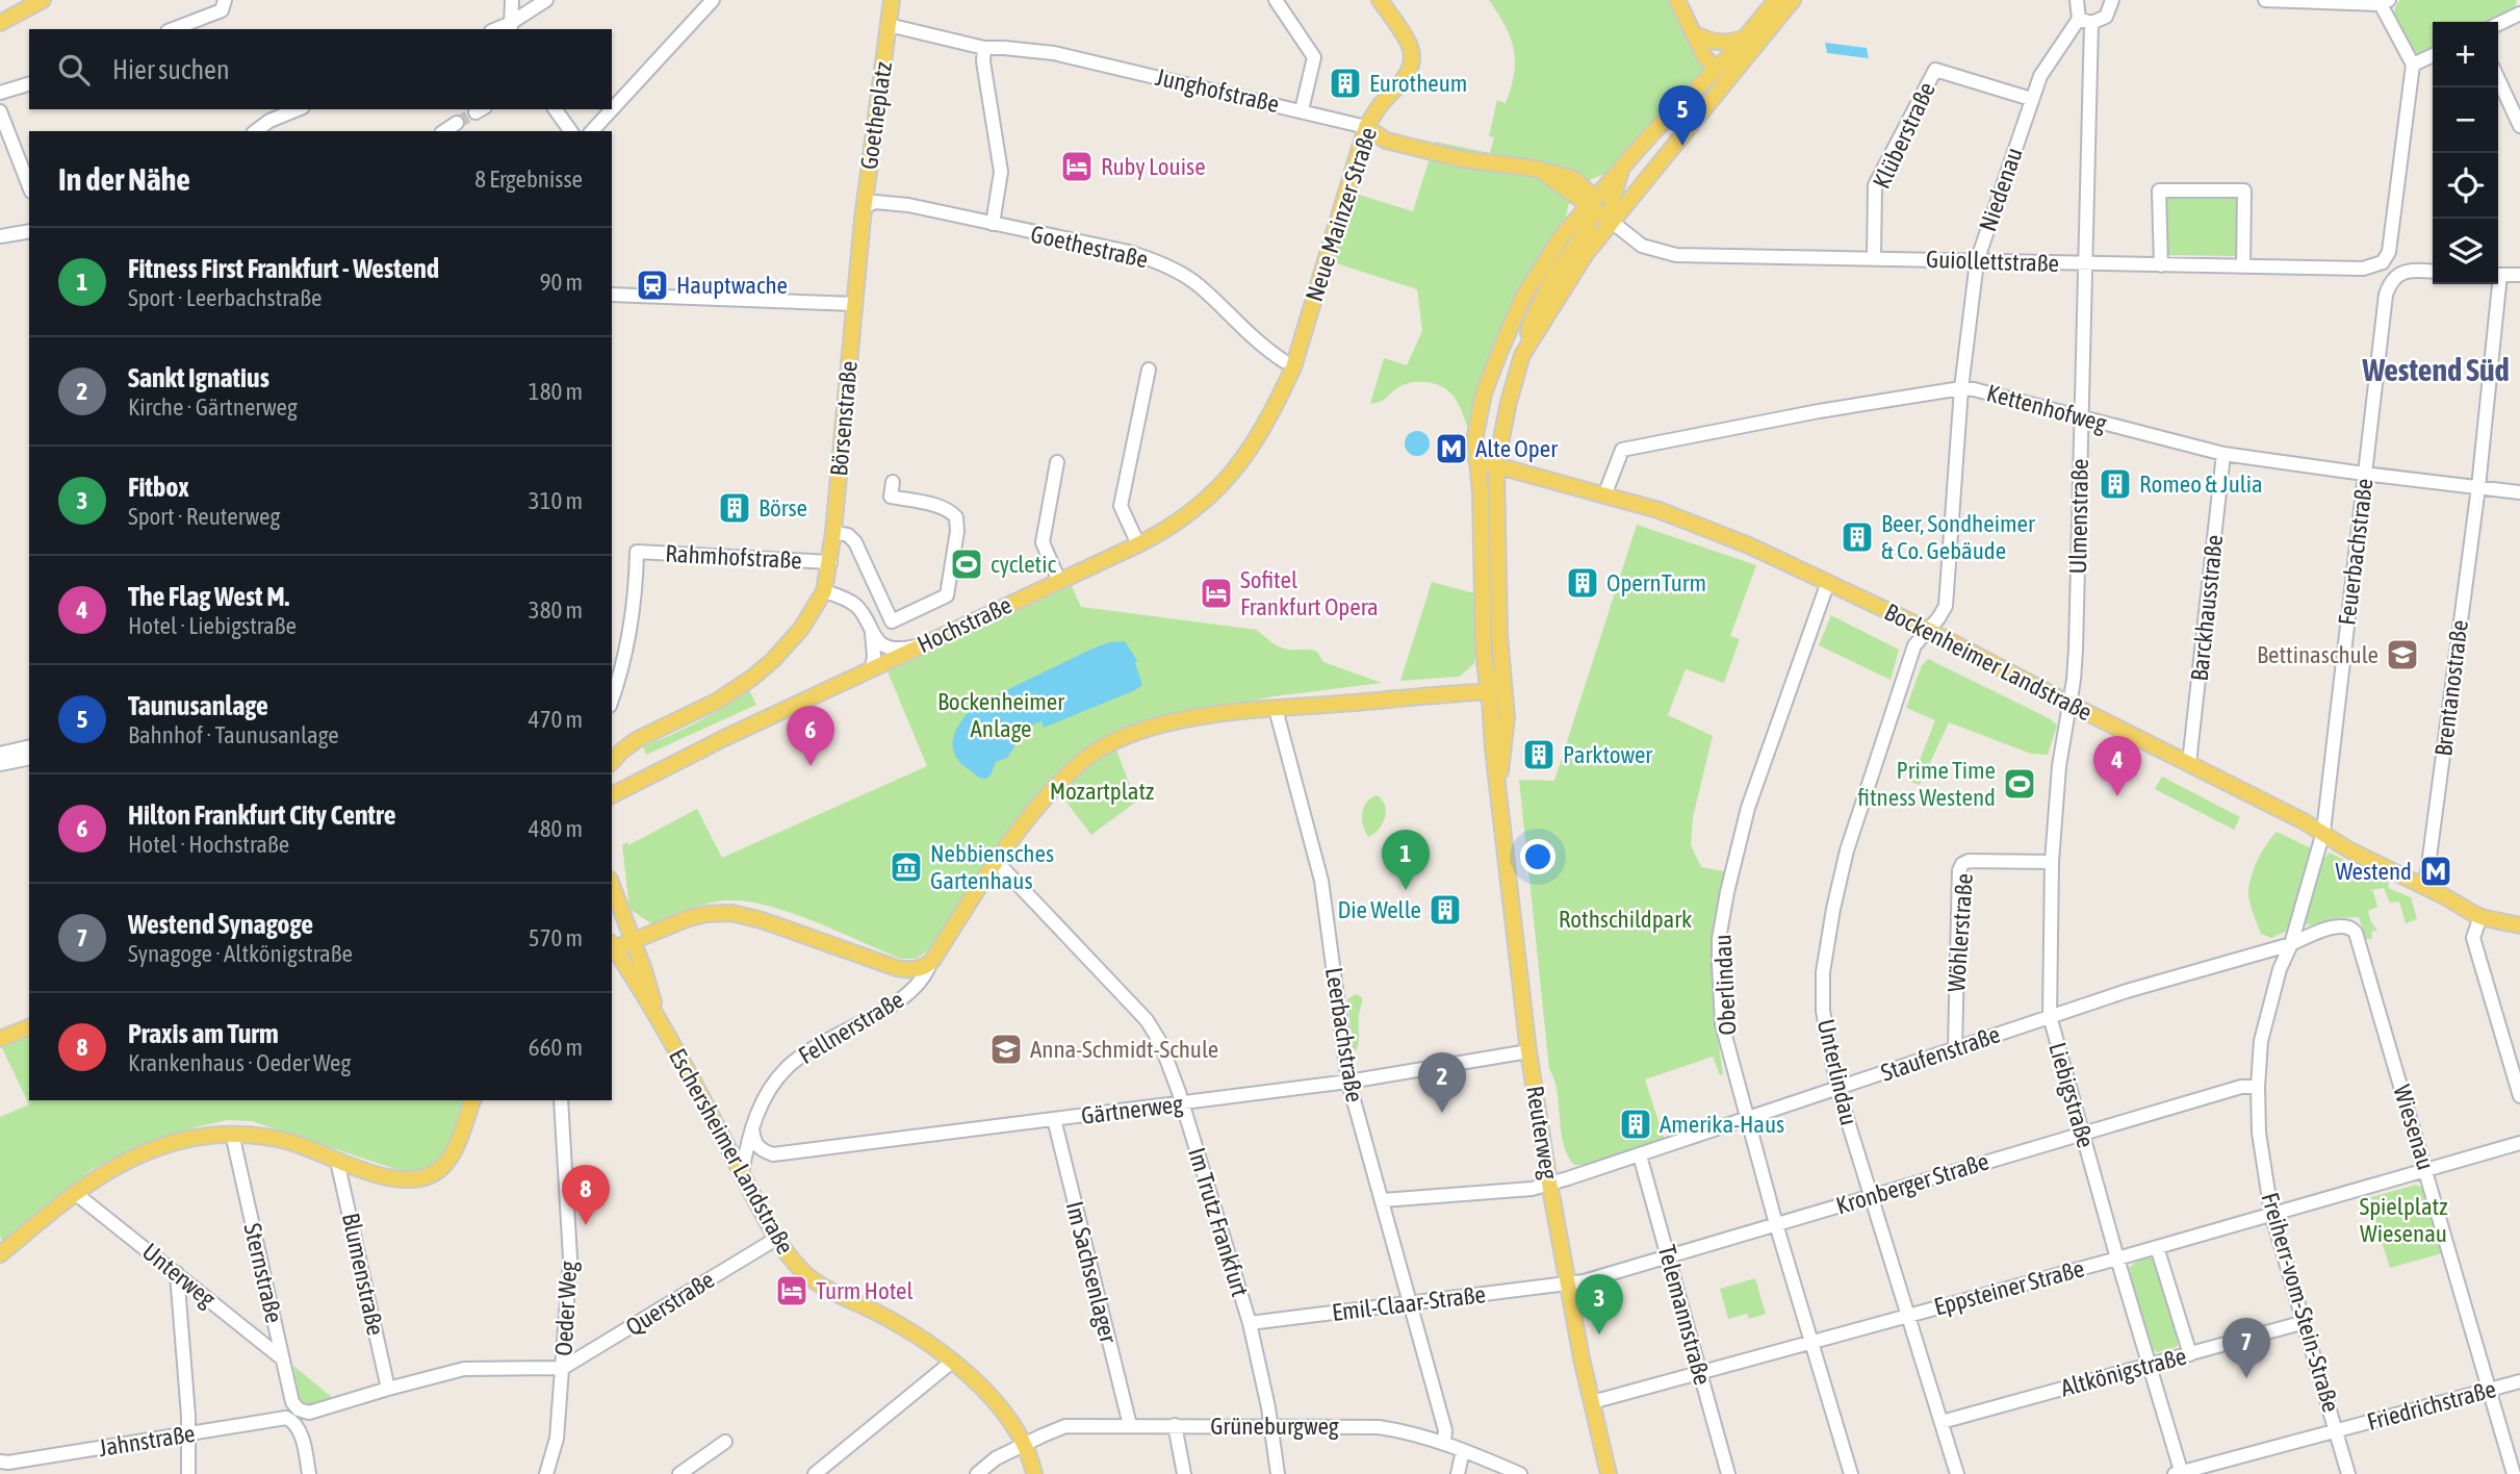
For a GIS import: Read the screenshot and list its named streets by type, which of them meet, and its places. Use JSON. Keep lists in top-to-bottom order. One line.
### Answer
{"streets":{"main road":["Junghofstraße","Goetheplatz","Neue Mainzer Straße","Börsenstraße","Hochstraße","Bockenheimer Landstraße","Reuterweg","Eschersheimer Landstraße"],"street":["Klüberstraße","Niedenau","Goethestraße","Guiollettstraße","Kettenhofweg","Ulmenstraße","Feuerbachstraße","Rahmhofstraße","Barckhausstraße","Brentanostraße","Wöhlerstraße","Oberlindau","Fellnerstraße","Leerbachstraße","Staufenstraße","Unterlindau","Liebigstraße","Gärtnerweg","Wiesenau","Kronberger Straße","Im Trutz Frankfurt","Im Sachsenlager","Sternstraße","Blumenstraße","Unterweg","Eppsteiner Straße","Freiherr-vom-Stein-Straße","Querstraße","Emil-Claar-Straße","Oeder Weg","Telemannstraße","Altkönigstraße","Friedrichstraße","Grüneburgweg","Jahnstraße"]},"crossings":[["Junghofstraße","Goetheplatz"],["Junghofstraße","Neue Mainzer Straße"],["Goetheplatz","Goethestraße"],["Goetheplatz","Börsenstraße"],["Klüberstraße","Niedenau"],["Klüberstraße","Guiollettstraße"],["Niedenau","Guiollettstraße"],["Niedenau","Kettenhofweg"],["Niedenau","Ulmenstraße"],["Niedenau","Bockenheimer Landstraße"],["Niedenau","Unterlindau"],["Neue Mainzer Straße","Hochstraße"],["Guiollettstraße","Ulmenstraße"],["Kettenhofweg","Ulmenstraße"],["Kettenhofweg","Feuerbachstraße"],["Kettenhofweg","Barckhausstraße"],["Kettenhofweg","Bockenheimer Landstraße"],["Kettenhofweg","Brentanostraße"],["Börsenstraße","Rahmhofstraße"],["Ulmenstraße","Bockenheimer Landstraße"],["Ulmenstraße","Liebigstraße"],["Feuerbachstraße","Bockenheimer Landstraße"],["Feuerbachstraße","Freiherr-vom-Stein-Straße"],["Barckhausstraße","Bockenheimer Landstraße"],["Bockenheimer Landstraße","Brentanostraße"],["Bockenheimer Landstraße","Oberlindau"],["Bockenheimer Landstraße","Unterlindau"],["Bockenheimer Landstraße","Liebigstraße"],["Bockenheimer Landstraße","Freiherr-vom-Stein-Straße"],["Wöhlerstraße","Staufenstraße"],["Wöhlerstraße","Liebigstraße"],["Oberlindau","Staufenstraße"],["Oberlindau","Kronberger Straße"],["Oberlindau","Eppsteiner Straße"],["Fellnerstraße","Gärtnerweg"],["Fellnerstraße","Eschersheimer Landstraße"],["Leerbachstraße","Staufenstraße"],["Leerbachstraße","Gärtnerweg"],["Leerbachstraße","Emil-Claar-Straße"],["Leerbachstraße","Grüneburgweg"],["Staufenstraße","Unterlindau"],["Staufenstraße","Liebigstraße"],["Staufenstraße","Wiesenau"],["Staufenstraße","Reuterweg"],["Staufenstraße","Freiherr-vom-Stein-Straße"],["Staufenstraße","Telemannstraße"],["Unterlindau","Kronberger Straße"],["Unterlindau","Eppsteiner Straße"],["Unterlindau","Altkönigstraße"],["Liebigstraße","Kronberger Straße"],["Liebigstraße","Eppsteiner Straße"],["Liebigstraße","Altkönigstraße"],["Liebigstraße","Friedrichstraße"],["Gärtnerweg","Reuterweg"],["Gärtnerweg","Im Trutz Frankfurt"],["Gärtnerweg","Im Sachsenlager"],["Wiesenau","Eppsteiner Straße"],["Wiesenau","Freiherr-vom-Stein-Straße"],["Wiesenau","Friedrichstraße"],["Reuterweg","Kronberger Straße"],["Reuterweg","Eppsteiner Straße"],["Reuterweg","Emil-Claar-Straße"],["Eschersheimer Landstraße","Querstraße"],["Eschersheimer Landstraße","Grüneburgweg"],["Kronberger Straße","Freiherr-vom-Stein-Straße"],["Kronberger Straße","Emil-Claar-Straße"],["Kronberger Straße","Telemannstraße"],["Im Trutz Frankfurt","Emil-Claar-Straße"],["Im Trutz Frankfurt","Grüneburgweg"],["Im Sachsenlager","Grüneburgweg"],["Sternstraße","Unterweg"],["Sternstraße","Jahnstraße"],["Blumenstraße","Jahnstraße"],["Eppsteiner Straße","Freiherr-vom-Stein-Straße"],["Eppsteiner Straße","Telemannstraße"],["Freiherr-vom-Stein-Straße","Altkönigstraße"],["Freiherr-vom-Stein-Straße","Friedrichstraße"],["Querstraße","Oeder Weg"],["Querstraße","Jahnstraße"],["Oeder Weg","Jahnstraße"]],"districts":["Westend Süd"],"parks":["Bockenheimer Anlage","Mozartplatz","Rothschildpark","Spielplatz Wiesenau"],"places":{"building":["Eurotheum","Romeo & Julia","Börse","Beer, Sondheimer & Co. Gebäude","OpernTurm","Parktower","Die Welle","Amerika-Haus"],"hotel":["Ruby Louise","Sofitel Frankfurt Opera","Turm Hotel"],"station":["Hauptwache"],"metro station":["Alte Oper","Westend"],"sports":["cycletic","Prime Time fitness Westend"],"school or university":["Bettinaschule","Anna-Schmidt-Schule"],"museum":["Nebbiensches Gartenhaus"]},"page":{"map_buttons":["+","−"],"search":"Hier suchen","pins":["5","6","4","1","2","8","3","7"],"heading":["In der Nähe","8 Ergebnisse"],"list":[{"mark":"1","name":"Fitness First Frankfurt - Westend","note":"Sport · Leerbachstraße","value":"90 m"},{"mark":"2","name":"Sankt Ignatius","note":"Kirche · Gärtnerweg","value":"180 m"},{"mark":"3","name":"Fitbox","note":"Sport · Reuterweg","value":"310 m"},{"mark":"4","name":"The Flag West M.","note":"Hotel · Liebigstraße","value":"380 m"},{"mark":"5","name":"Taunusanlage","note":"Bahnhof · Taunusanlage","value":"470 m"},{"mark":"6","name":"Hilton Frankfurt City Centre","note":"Hotel · Hochstraße","value":"480 m"},{"mark":"7","name":"Westend Synagoge","note":"Synagoge · Altkönigstraße","value":"570 m"},{"mark":"8","name":"Praxis am Turm","note":"Krankenhaus · Oeder Weg","value":"660 m"}]}}
